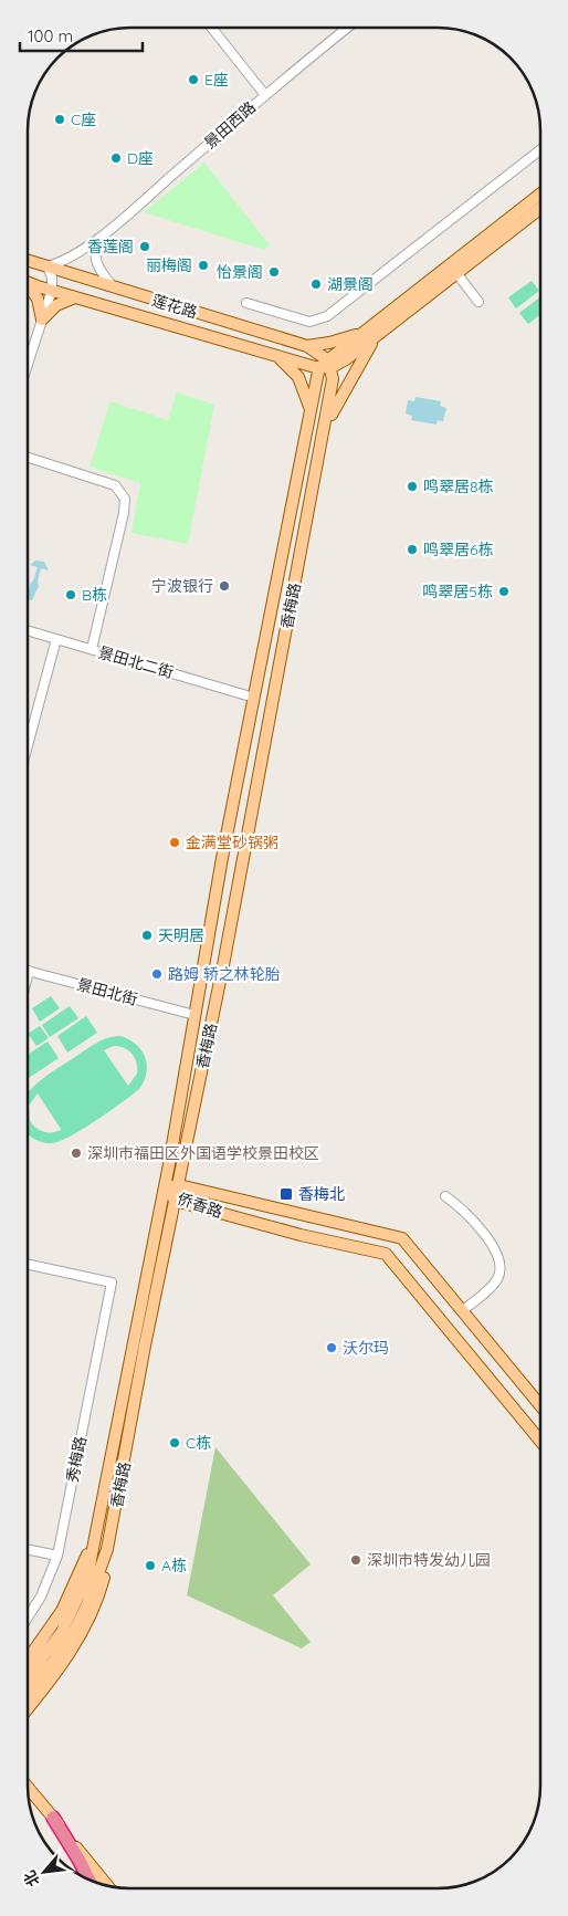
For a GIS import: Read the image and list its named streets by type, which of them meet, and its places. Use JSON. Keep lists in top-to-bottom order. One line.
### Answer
{"streets":{"main road":["莲花路","香梅路","侨香路"],"street":["景田西路","景田北二街","景田北街","秀梅路"]},"crossings":[["景田西路","莲花路"],["莲花路","香梅路"],["香梅路","景田北二街"],["香梅路","景田北街"],["香梅路","侨香路"]],"places":{"other":["E座","C座","D座","香莲阁","丽梅阁","怡景阁","湖景阁","鸣翠居8栋","鸣翠居6栋","宁波银行","鸣翠居5栋","B栋","金满堂砂锅粥","天明居","路姆 轿之林轮胎","深圳市福田区外国语学校景田校区","沃尔玛","C栋","深圳市特发幼儿园","A栋"],"transit":["香梅北"]},"scale_bar":"100 m","north":"bottom left"}
